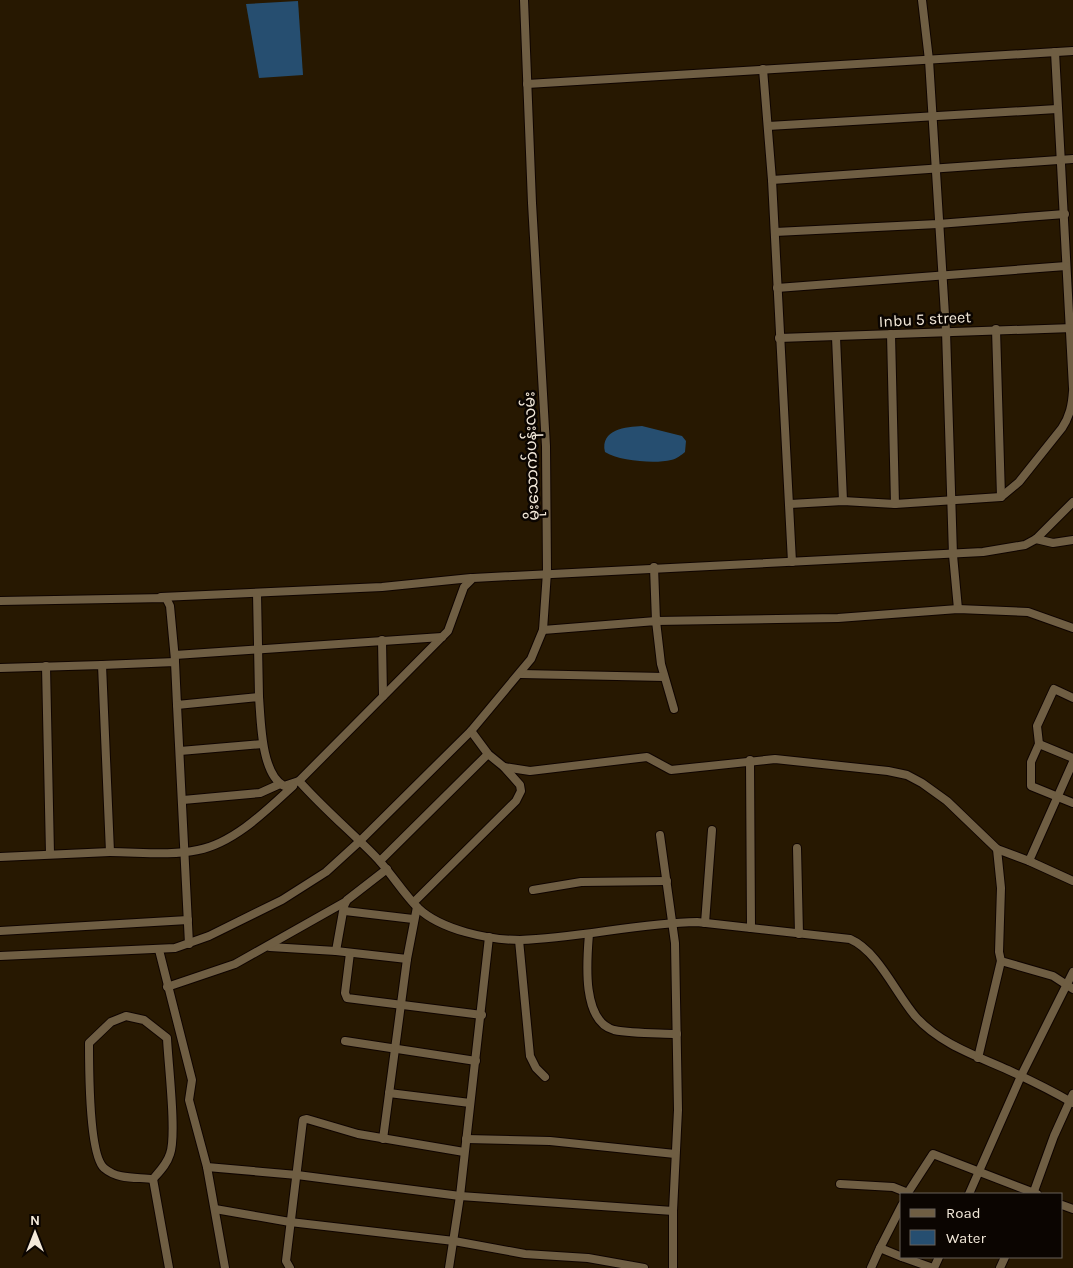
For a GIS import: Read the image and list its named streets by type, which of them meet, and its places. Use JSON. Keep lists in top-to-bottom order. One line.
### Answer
{"streets":{"street":["Inbu 5 street","မိုးသောက်ပန်းလမ်း"]},"legend":["Road","Water"],"north":"top"}
